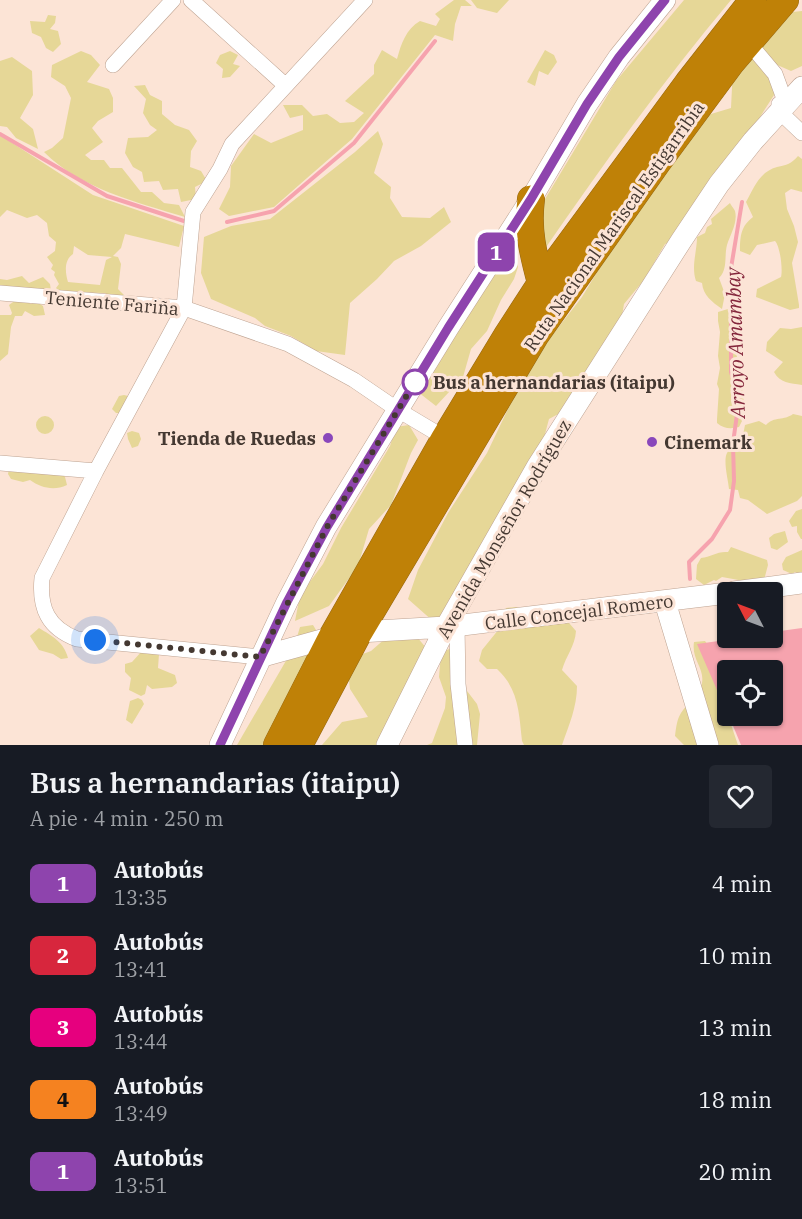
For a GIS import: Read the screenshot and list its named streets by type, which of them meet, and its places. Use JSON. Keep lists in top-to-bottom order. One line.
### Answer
{"streets":{"highway":["Ruta Nacional Mariscal Estigarribia"],"street":["Teniente Fariña","Avenida Monseñor Rodríguez","Calle Concejal Romero"]},"crossings":[["Ruta Nacional Mariscal Estigarribia","Teniente Fariña"],["Ruta Nacional Mariscal Estigarribia","Calle Concejal Romero"],["Avenida Monseñor Rodríguez","Calle Concejal Romero"]],"water":["Arroyo Amambay"],"places":["Bus a hernandarias (itaipu)","Tienda de Ruedas","Cinemark"],"lines":["bus line 1"],"north":"top left","page":{"on_map":"1","heading":["Bus a hernandarias (itaipu)","A pie · 4 min · 250 m"],"list":[{"mark":"1","name":"Autobús","note":"13:35","value":"4 min"},{"mark":"2","name":"Autobús","note":"13:41","value":"10 min"},{"mark":"3","name":"Autobús","note":"13:44","value":"13 min"},{"mark":"4","name":"Autobús","note":"13:49","value":"18 min"},{"mark":"1","name":"Autobús","note":"13:51","value":"20 min"}]}}
